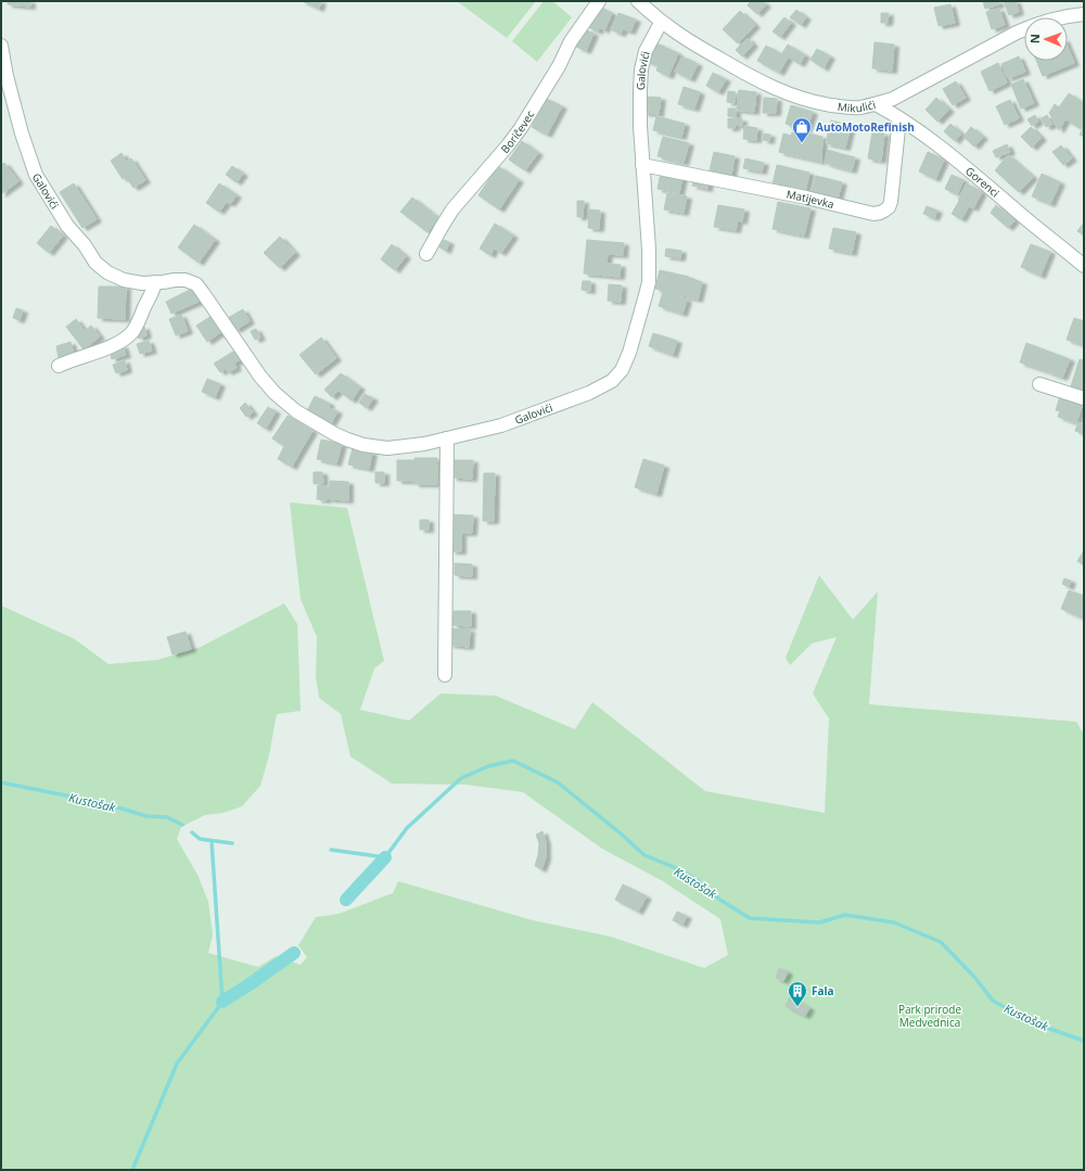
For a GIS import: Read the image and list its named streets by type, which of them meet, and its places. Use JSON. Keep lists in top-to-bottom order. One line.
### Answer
{"streets":{"street":["Galovići","Mikulići","Boričevec","Gorenci","Matijevka"]},"crossings":[["Galovići","Mikulići"],["Galovići","Matijevka"],["Mikulići","Gorenci"],["Gorenci","Matijevka"]],"water":["Kustošak"],"parks":["Park prirode Medvednica"],"places":{"shop":["AutoMotoRefinish"],"building":["Fala"]},"north":"left"}
